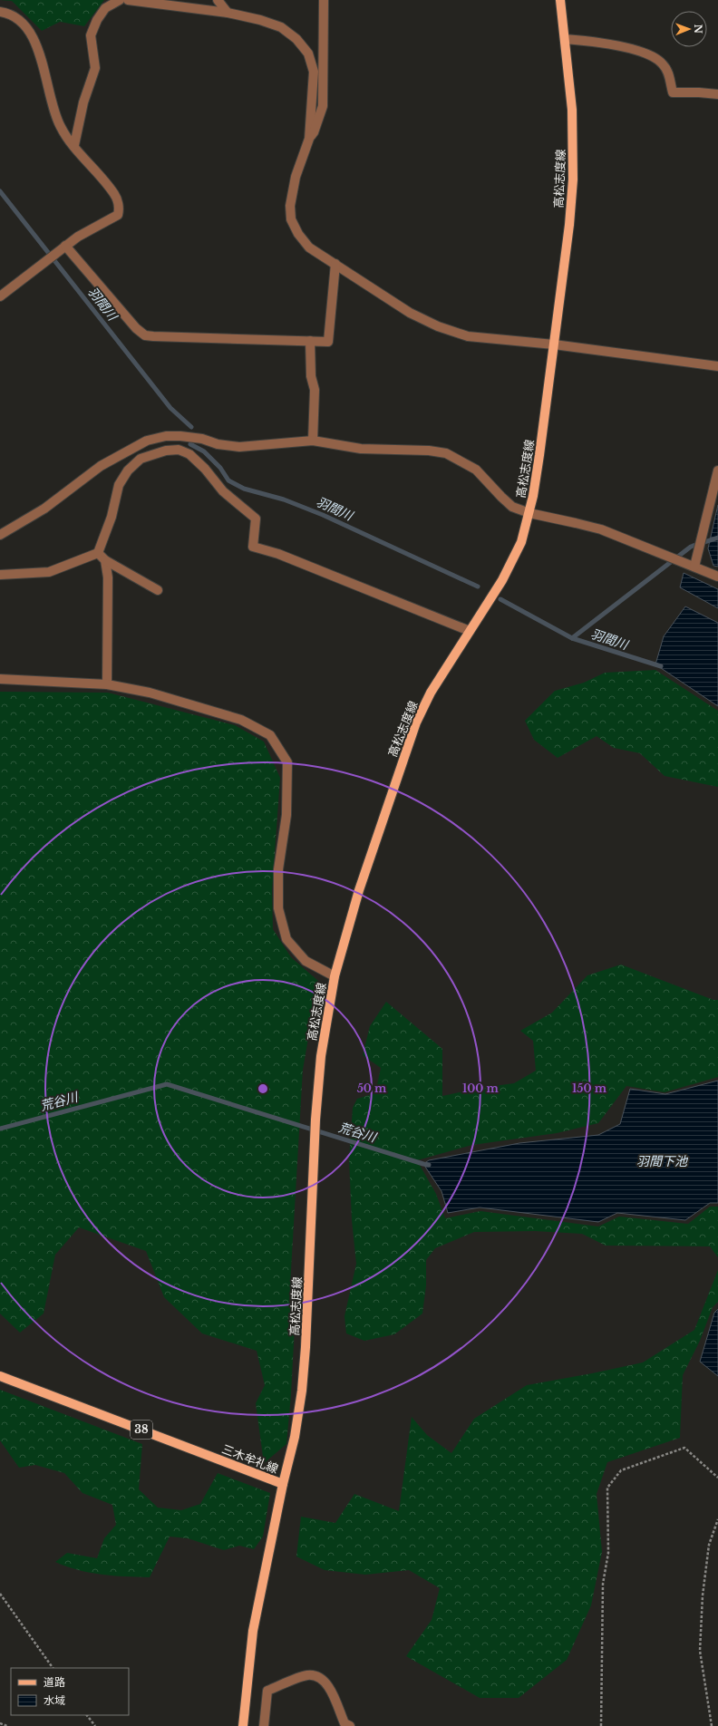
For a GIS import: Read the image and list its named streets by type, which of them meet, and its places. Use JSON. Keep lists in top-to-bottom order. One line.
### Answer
{"streets":{"main road":["高松志度線","38","三木牟礼線"]},"crossings":[["高松志度線","三木牟礼線"]],"water":["羽間川","荒谷川","羽間下池"],"legend":["道路","水域"],"north":"right","rings":["50 m","100 m","150 m"]}
